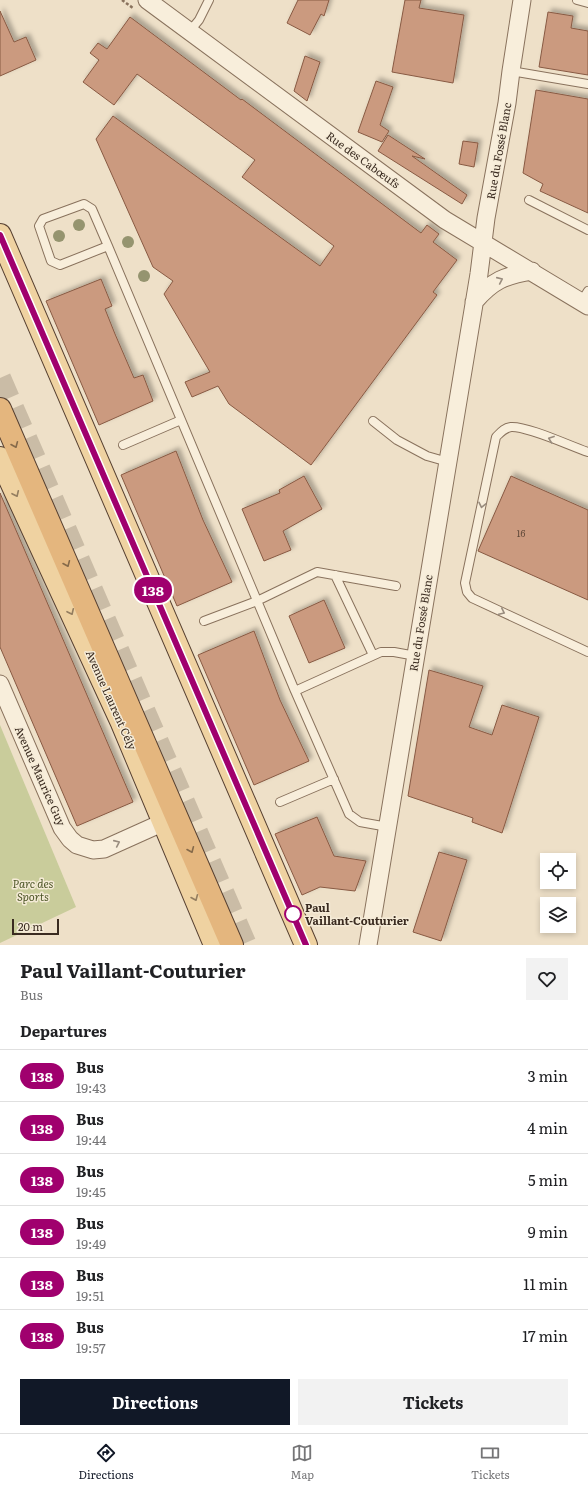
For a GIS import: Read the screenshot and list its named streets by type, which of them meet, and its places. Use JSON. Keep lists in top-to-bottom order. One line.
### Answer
{"streets":{"main road":["Avenue Laurent Cély"],"street":["Rue du Fossé Blanc","Rue des Cabœufs","Avenue Maurice Guy"]},"crossings":[["Rue du Fossé Blanc","Rue des Cabœufs"],["Avenue Laurent Cély","Avenue Maurice Guy"]],"parks":["Parc des Sports"],"places":["Paul Vaillant-Couturier"],"lines":["bus line 138"],"house_numbers":["16"],"scale_bar":"20 m","page":{"on_map":"138","scale":"20 m","heading":[["Paul Vaillant-Couturier","Bus"],"Departures"],"list":[{"mark":"138","name":"Bus","note":"19:43","value":"3 min"},{"mark":"138","name":"Bus","note":"19:44","value":"4 min"},{"mark":"138","name":"Bus","note":"19:45","value":"5 min"},{"mark":"138","name":"Bus","note":"19:49","value":"9 min"},{"mark":"138","name":"Bus","note":"19:51","value":"11 min"},{"mark":"138","name":"Bus","note":"19:57","value":"17 min"}],"buttons":["Directions","Tickets"],"tabs":["Directions","Map","Tickets"]}}
